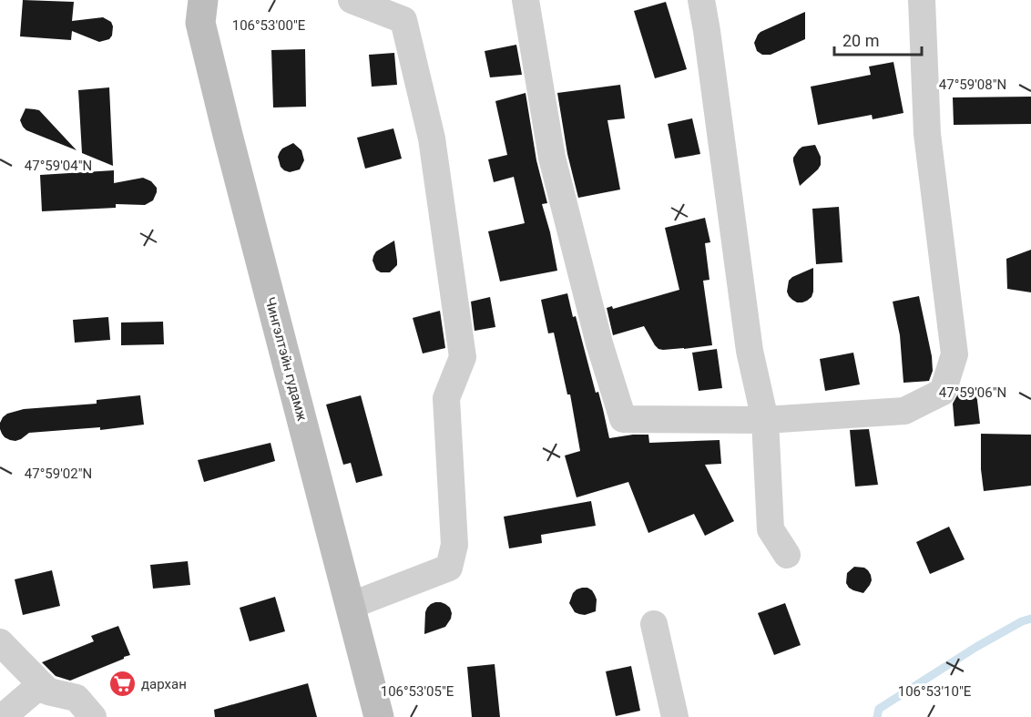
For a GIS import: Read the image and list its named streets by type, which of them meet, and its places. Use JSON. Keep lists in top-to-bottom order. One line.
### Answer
{"streets":{"main road":["Чингэлтэйн гудамж"]},"places":{"supermarket":["дархан"]},"scale_bar":"20 m","coordinates":["106°53'00\"E","47°59'08\"N","47°59'04\"N","47°59'06\"N","47°59'02\"N","106°53'05\"E","106°53'10\"E"]}
